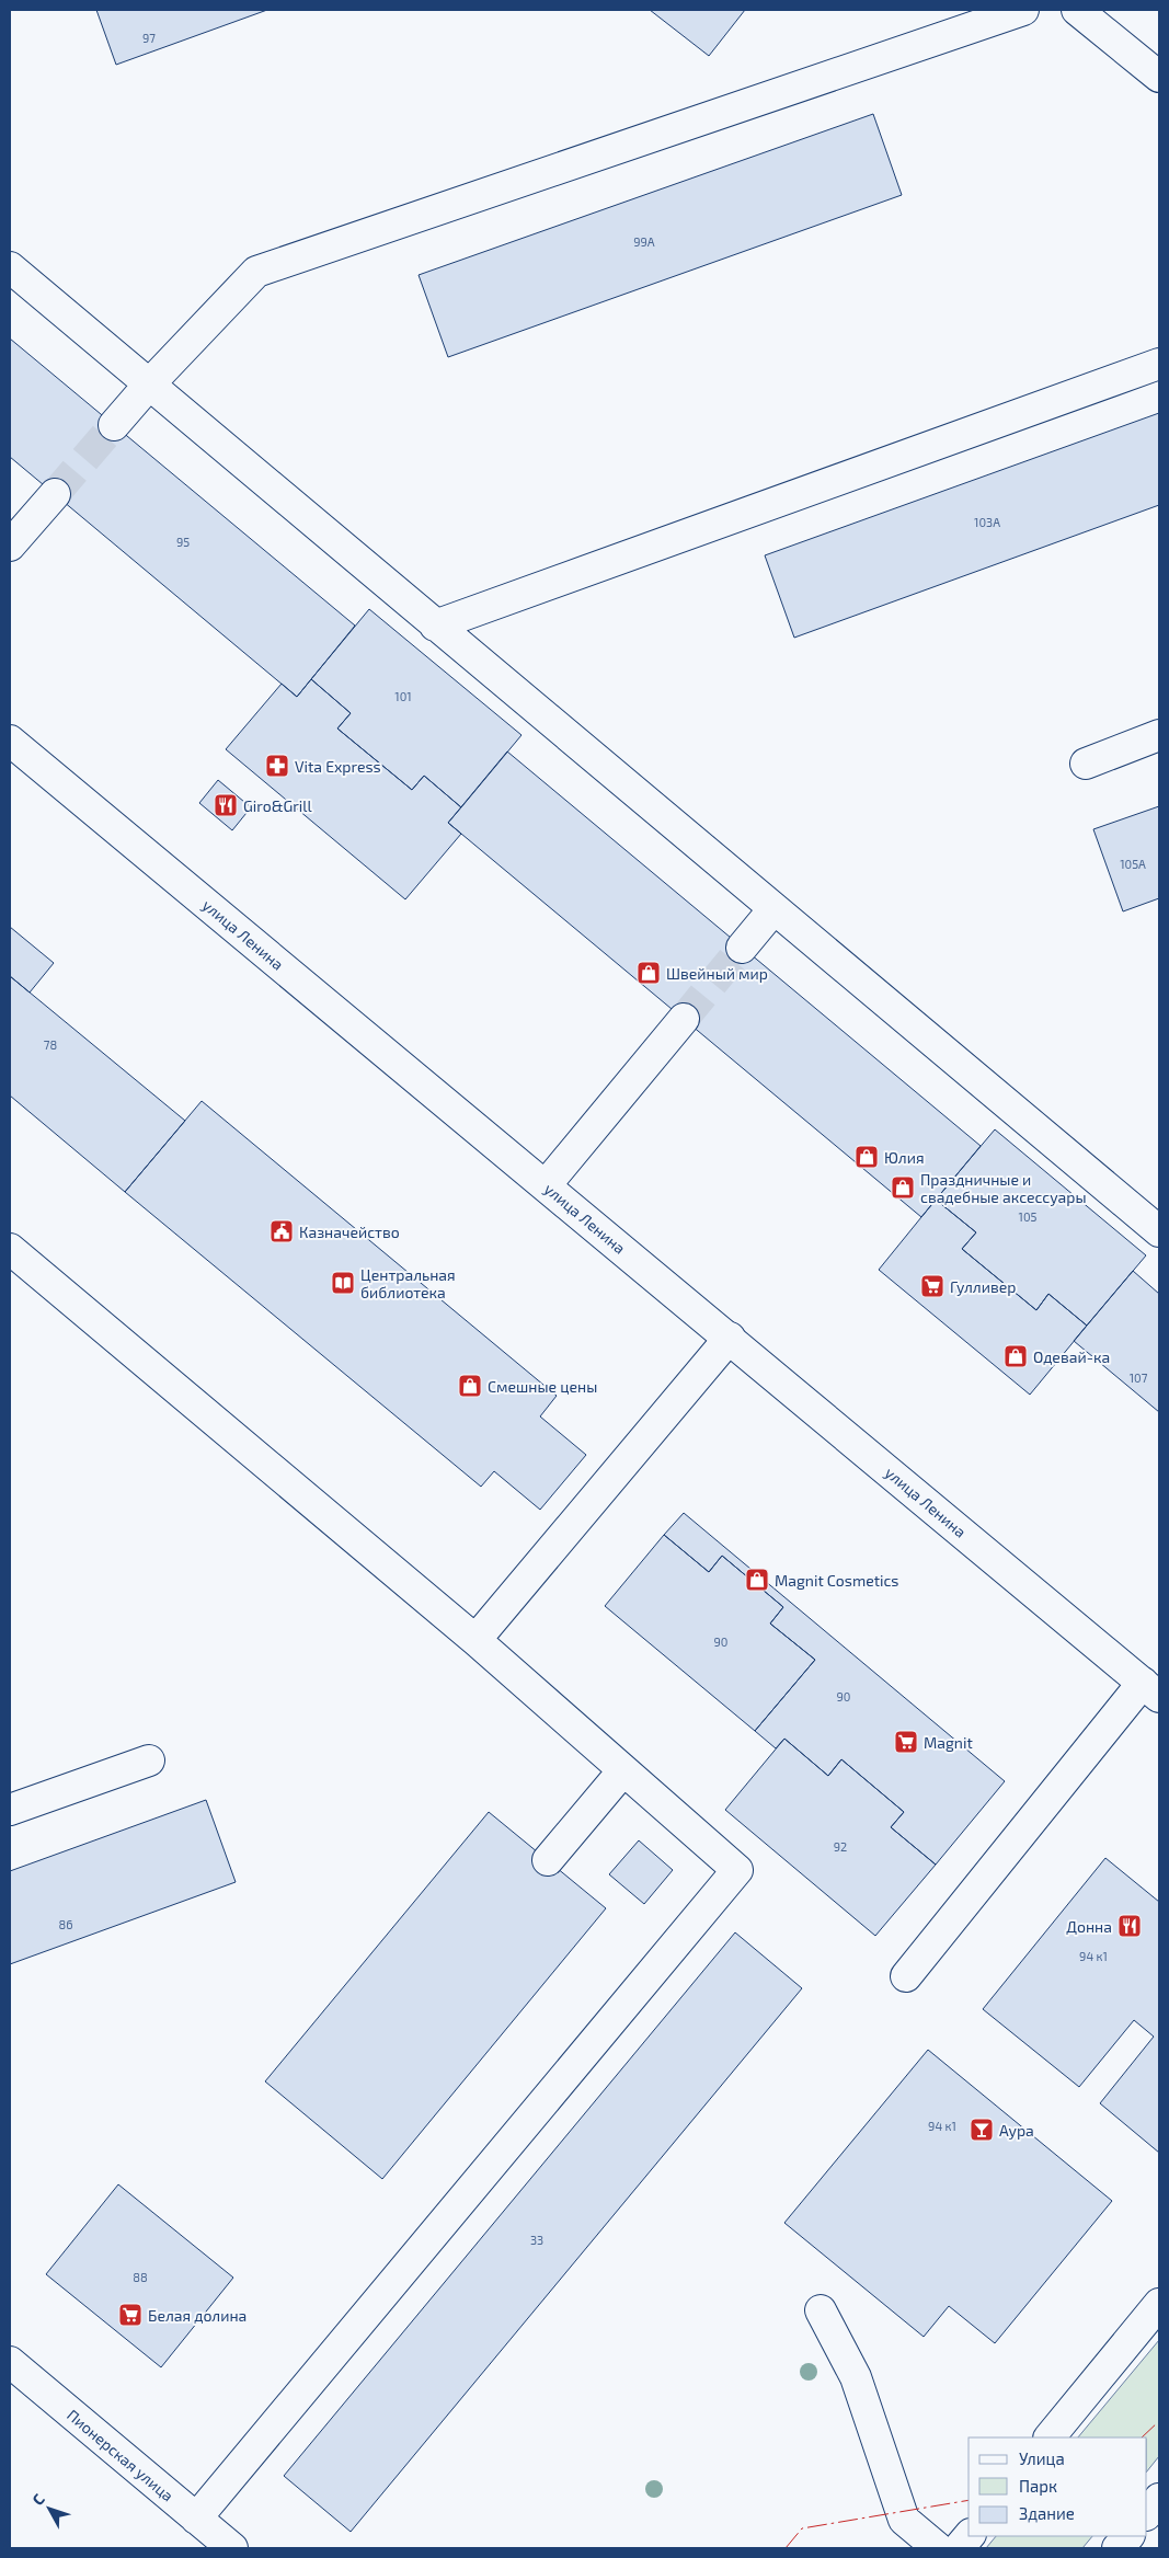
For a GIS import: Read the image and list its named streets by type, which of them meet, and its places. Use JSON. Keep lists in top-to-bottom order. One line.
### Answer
{"streets":{"main road":["улица Ленина","Пионерская улица"]},"places":{"pharmacy":["Vita Express"],"restaurant":["Giro&Grill","Донна"],"shop":["Швейный мир","Юлия","Праздничные и свадебные аксессуары","Одевай-ка","Смешные цены","Magnit Cosmetics"],"public building":["Казначейство"],"library":["Центральная библиотека"],"supermarket":["Гулливер","Magnit","Белая долина"],"bar":["Аура"]},"house_numbers":["97","99А","103А","95","101","105А","78","105","107","90","90","92","86","94 к1","94 к1","33","88"],"legend":["Улица","Парк","Здание"],"north":"top left"}
